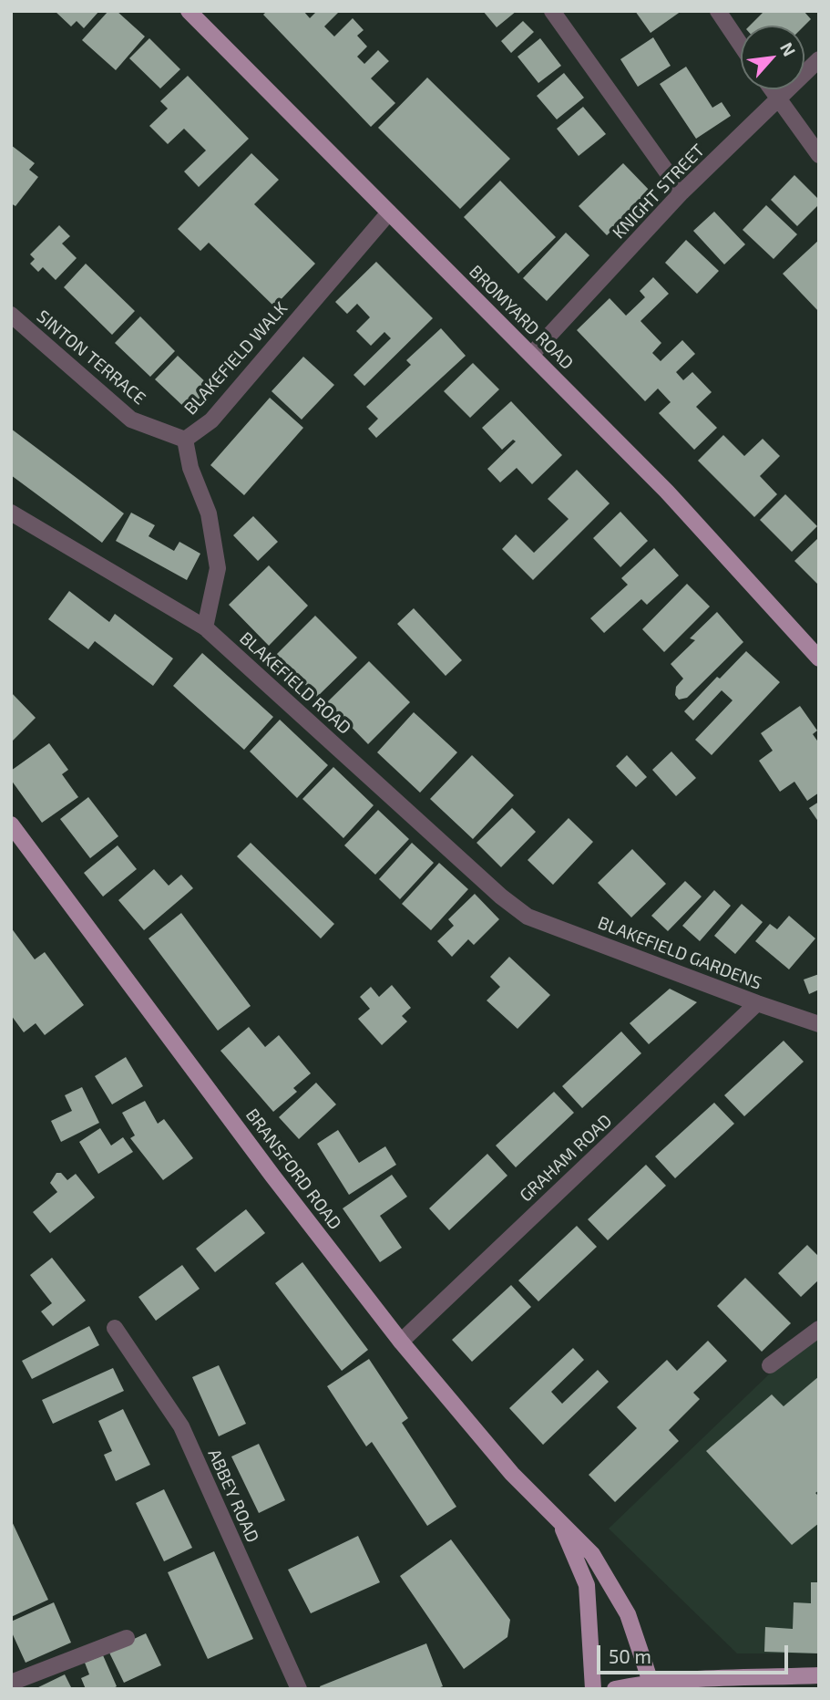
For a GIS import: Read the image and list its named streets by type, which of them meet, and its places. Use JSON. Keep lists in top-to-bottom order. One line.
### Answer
{"streets":{"main road":["BROMYARD ROAD","BRANSFORD ROAD"],"street":["KNIGHT STREET","SINTON TERRACE","BLAKEFIELD WALK","BLAKEFIELD ROAD","BLAKEFIELD GARDENS","GRAHAM ROAD","ABBEY ROAD"]},"crossings":[["KNIGHT STREET","BROMYARD ROAD"],["BROMYARD ROAD","BLAKEFIELD WALK"],["SINTON TERRACE","BLAKEFIELD WALK"],["BLAKEFIELD WALK","BLAKEFIELD ROAD"],["BLAKEFIELD ROAD","BLAKEFIELD GARDENS"],["BLAKEFIELD GARDENS","GRAHAM ROAD"],["GRAHAM ROAD","BRANSFORD ROAD"]],"scale_bar":"50 m","north":"top right"}
